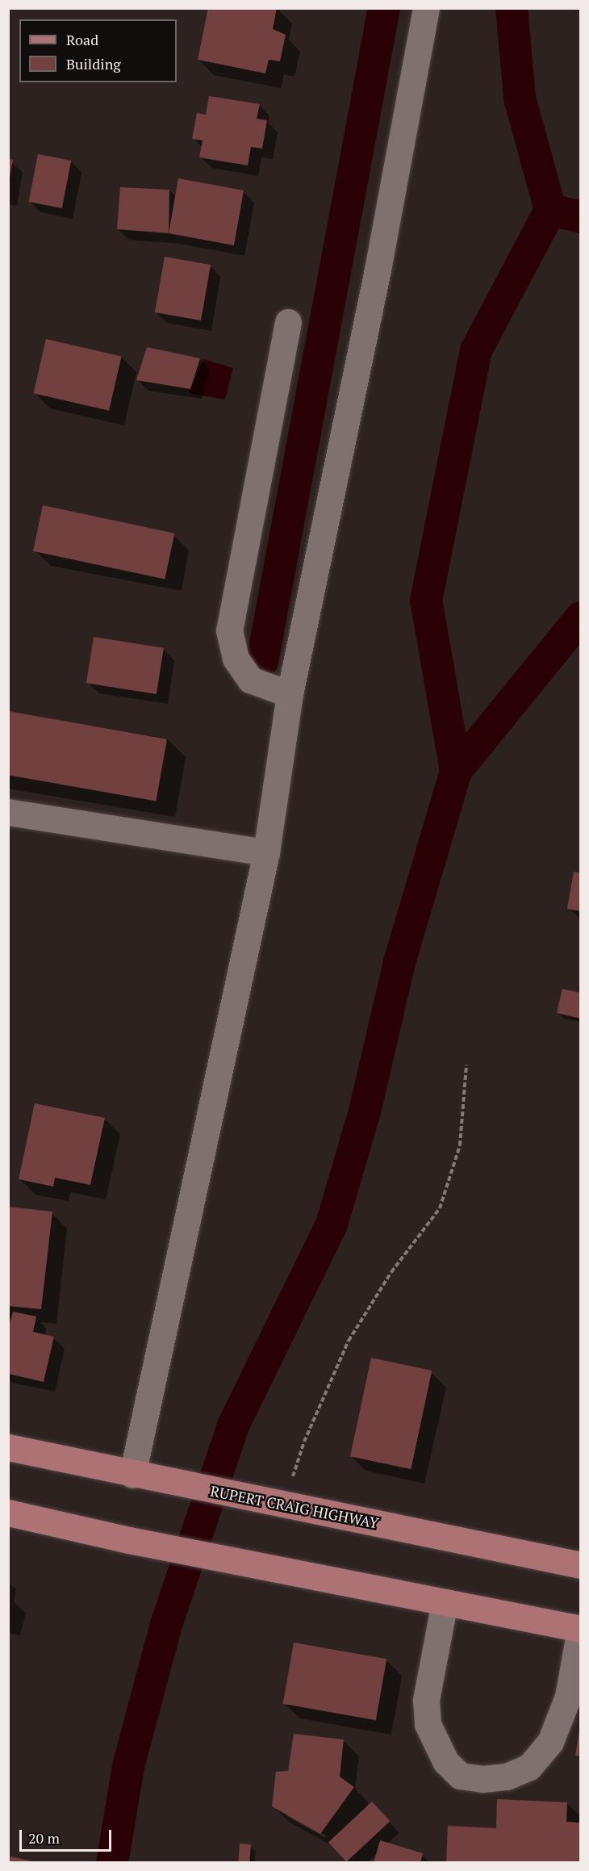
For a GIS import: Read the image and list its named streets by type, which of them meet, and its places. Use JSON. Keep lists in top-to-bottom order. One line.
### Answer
{"streets":{"main road":["RUPERT CRAIG HIGHWAY"]},"legend":["Road","Building"],"scale_bar":"20 m"}
